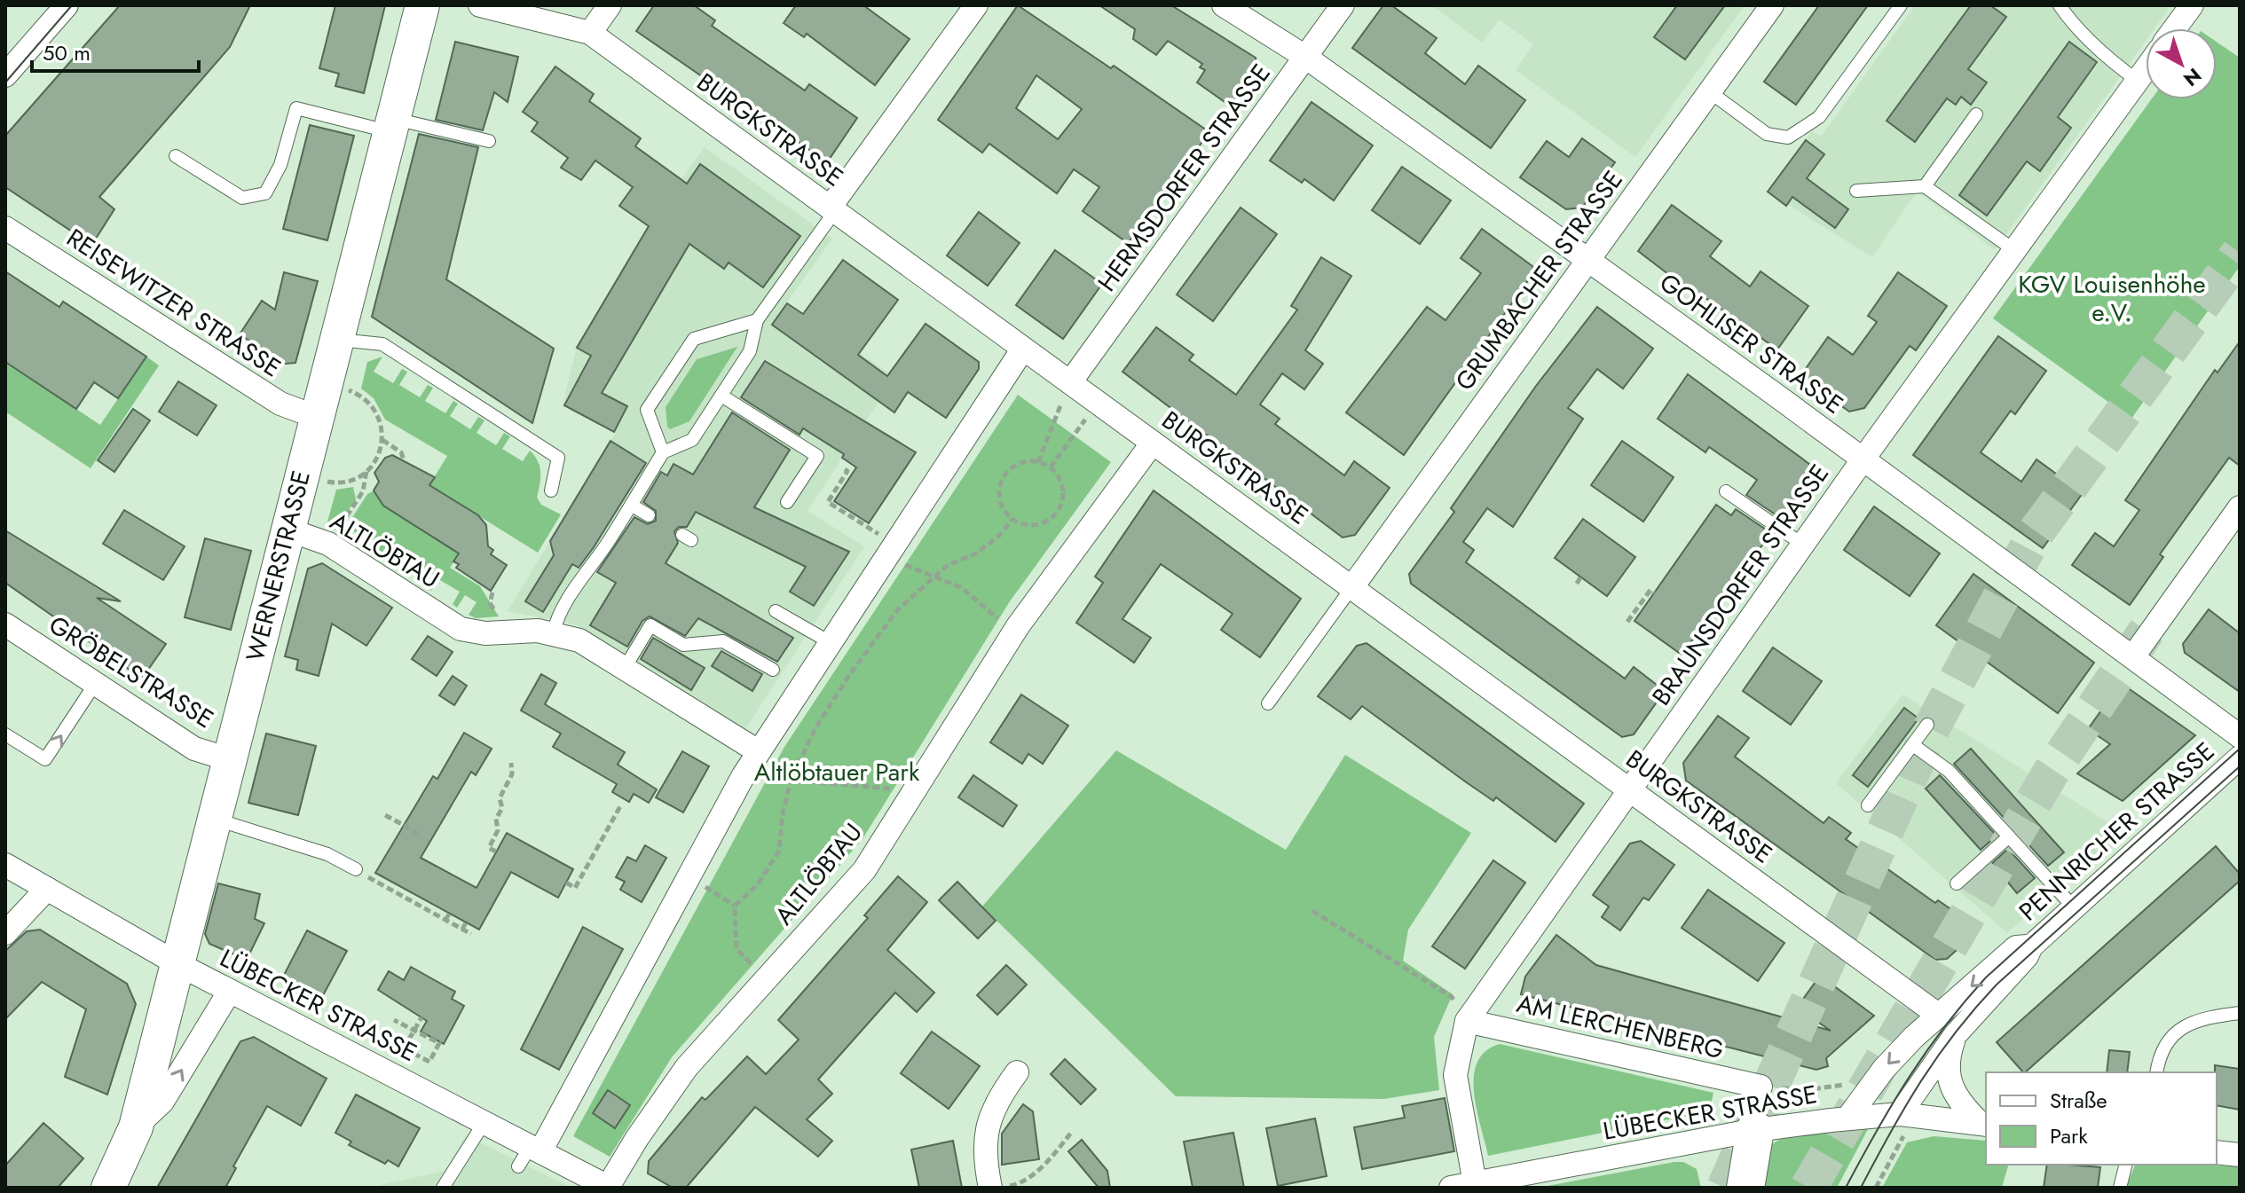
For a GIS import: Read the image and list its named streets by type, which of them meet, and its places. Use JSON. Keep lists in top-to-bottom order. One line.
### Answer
{"streets":{"street":["BURGKSTRASSE","HERMSDORFER STRASSE","GRUMBACHER STRASSE","REISEWITZER STRASSE","GOHLISER STRASSE","ALTLÖBTAU","WERNERSTRASSE","BRAUNSDORFER STRASSE","GRÖBELSTRASSE","PENNRICHER STRASSE","LÜBECKER STRASSE","AM LERCHENBERG"]},"crossings":[["BURGKSTRASSE","HERMSDORFER STRASSE"],["BURGKSTRASSE","GRUMBACHER STRASSE"],["BURGKSTRASSE","ALTLÖBTAU"],["BURGKSTRASSE","BRAUNSDORFER STRASSE"],["BURGKSTRASSE","PENNRICHER STRASSE"],["HERMSDORFER STRASSE","GOHLISER STRASSE"],["GRUMBACHER STRASSE","GOHLISER STRASSE"],["REISEWITZER STRASSE","WERNERSTRASSE"],["GOHLISER STRASSE","BRAUNSDORFER STRASSE"],["ALTLÖBTAU","WERNERSTRASSE"],["ALTLÖBTAU","LÜBECKER STRASSE"],["WERNERSTRASSE","GRÖBELSTRASSE"],["WERNERSTRASSE","LÜBECKER STRASSE"],["BRAUNSDORFER STRASSE","LÜBECKER STRASSE"],["BRAUNSDORFER STRASSE","AM LERCHENBERG"],["PENNRICHER STRASSE","LÜBECKER STRASSE"]],"parks":["KGV Louisenhöhe e.V.","Altlöbtauer Park"],"legend":["Straße","Park"],"scale_bar":"50 m","north":"bottom right"}
